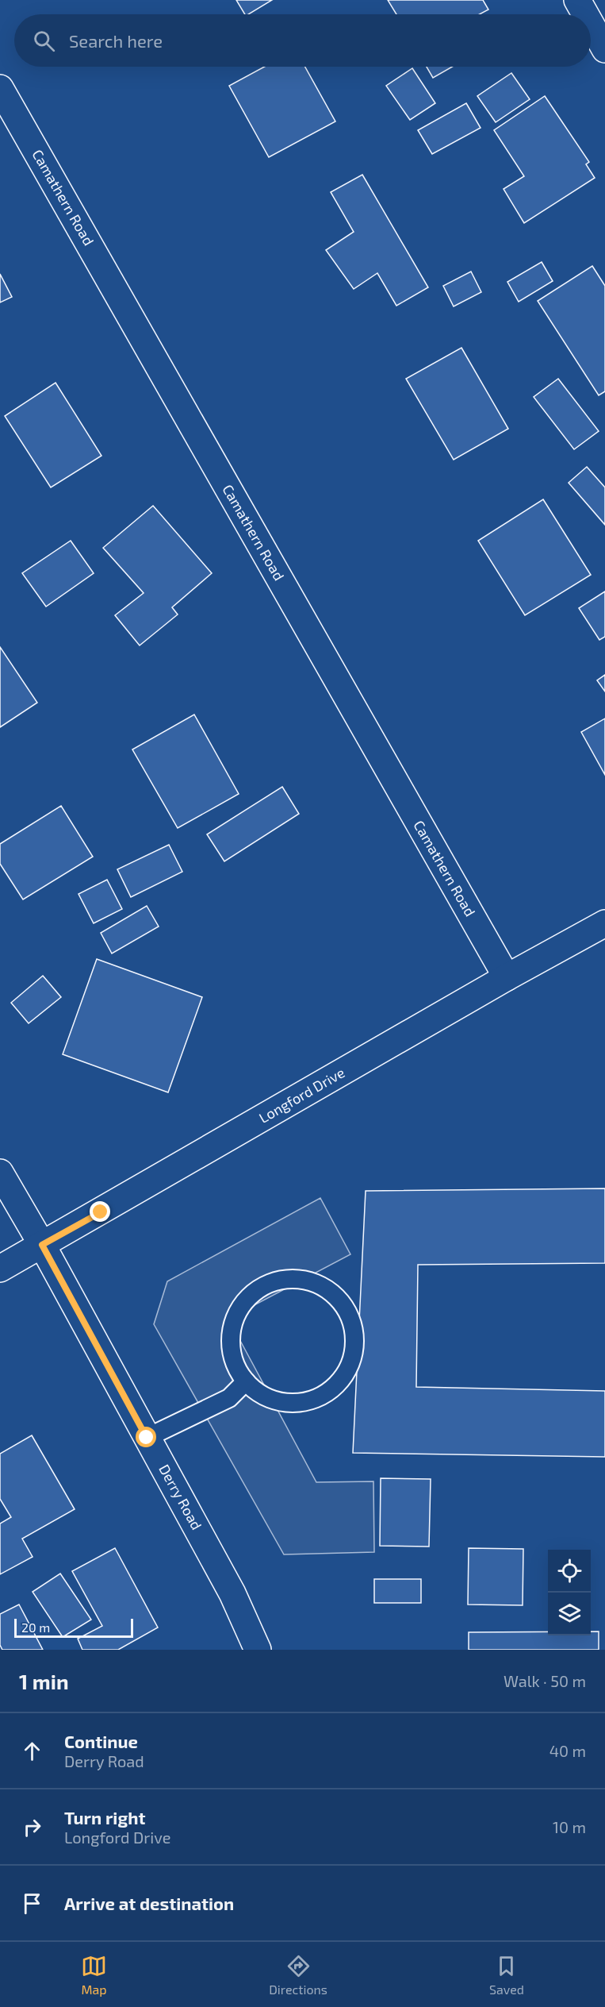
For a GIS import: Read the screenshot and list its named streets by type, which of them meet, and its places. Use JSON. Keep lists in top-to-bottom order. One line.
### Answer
{"streets":{"street":["Camathern Road","Longford Drive","Derry Road"]},"crossings":[["Camathern Road","Longford Drive"],["Longford Drive","Derry Road"]],"scale_bar":"20 m","page":{"search":"Search here","scale":"20 m","heading":["1 min","Walk · 50 m"],"list":[["Continue","Derry Road","40 m"],["Turn right","Longford Drive","10 m"],"Arrive at destination"],"nav":["Map","Directions","Saved"]}}
